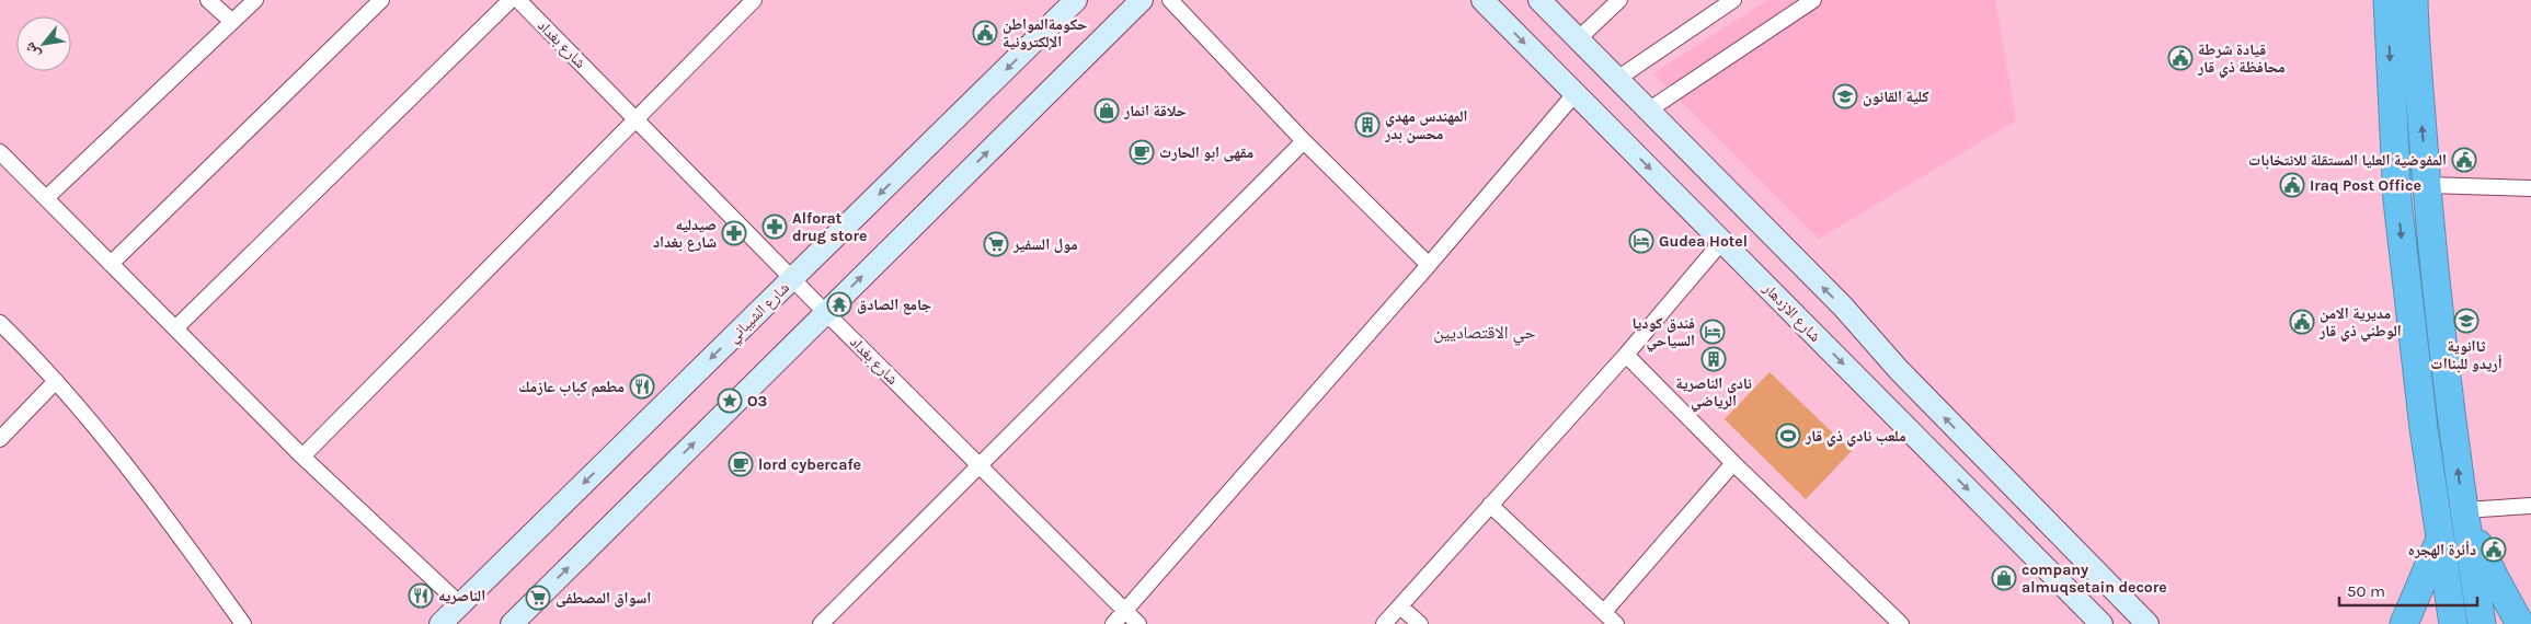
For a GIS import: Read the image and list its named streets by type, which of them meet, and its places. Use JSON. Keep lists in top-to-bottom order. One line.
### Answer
{"streets":{"main road":["شارع الشيباني","شارع الازدهار"],"street":["شارع بغداد"]},"crossings":[["شارع بغداد","شارع الشيباني"]],"districts":["حي الاقتصاديين"],"places":{"public building":["حكومةالمواطن الإلكترونية","قيادة شرطة محافظة ذي قار","المفوضية العليا المستقلة للانتخابات","Iraq Post Office","مديرية الامن الوطني ذي قار","دأئرة الهجره"],"school or university":["كلية القانون","ثاانوية أريدو للبناات"],"shop":["حلاقة انمار","company almuqsetain decore"],"building":["المهندس مهدي محسن بدر","نادي الناصرية الرياضي"],"cafe":["مقهى ابو الحارث","lord cybercafe"],"pharmacy":["Alforat drug store","صيدليه شارع بغداد"],"hotel":["Gudea Hotel","فندق كوديا السياحي"],"supermarket":["مول السفير","اسواق المصطفى"],"temple":["جامع الصادق"],"restaurant":["مطعم كباب عازمك","الناصريه"],"place":["O3"],"sports":["ملعب نادي ذي قار"]},"scale_bar":"50 m","north":"bottom left"}
